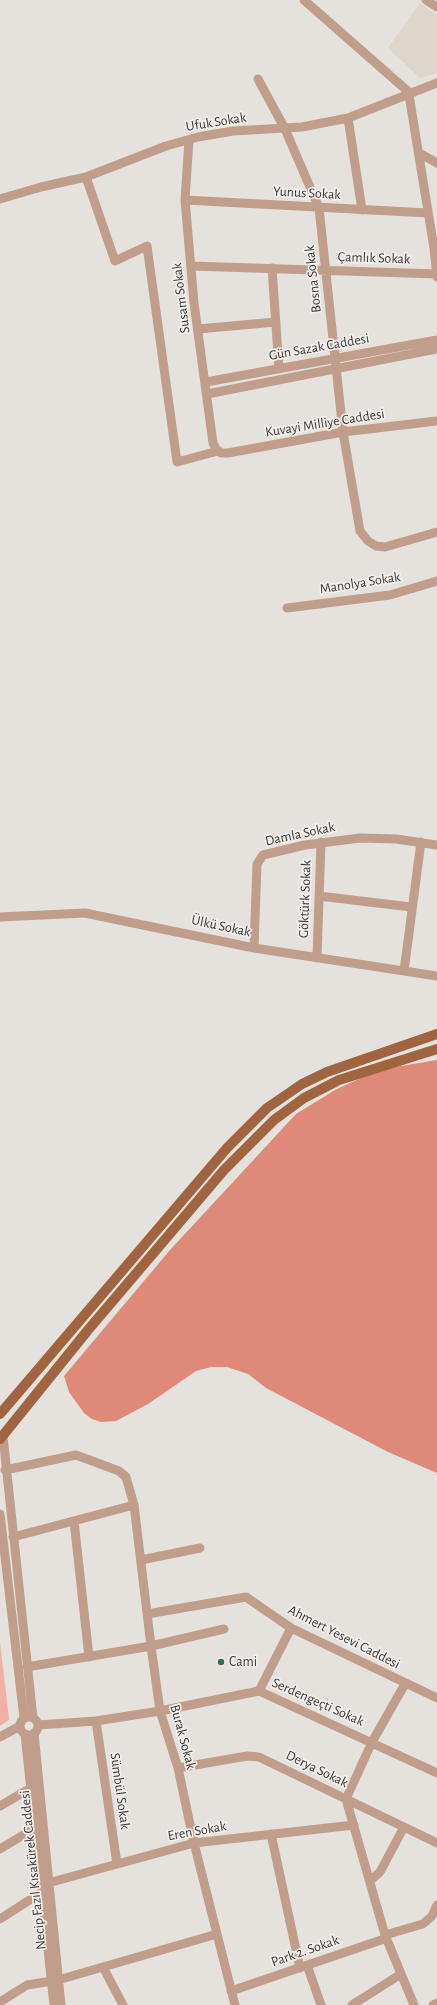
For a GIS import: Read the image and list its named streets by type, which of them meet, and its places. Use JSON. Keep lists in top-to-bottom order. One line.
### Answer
{"streets":{"street":["Ufuk Sokak","Yunus Sokak","Çamlık Sokak","Bosna Sokak","Susam Sokak","Gün Sazak Caddesi","Kuvayi Milliye Caddesi","Manolya Sokak","Damla Sokak","Göktürk Sokak","Ülkü Sokak","Ahmert Yesevi Caddesi","Serdengeçti Sokak","Burak Sokak","Derya Sokak","Sümbül Sokak","Eren Sokak","Necip Fazıl Kısakürek Caddesi","Park 2. Sokak"]},"crossings":[["Ufuk Sokak","Bosna Sokak"],["Ufuk Sokak","Susam Sokak"],["Ufuk Sokak","Kuvayi Milliye Caddesi"],["Yunus Sokak","Bosna Sokak"],["Yunus Sokak","Susam Sokak"],["Çamlık Sokak","Bosna Sokak"],["Çamlık Sokak","Susam Sokak"],["Bosna Sokak","Gün Sazak Caddesi"],["Bosna Sokak","Kuvayi Milliye Caddesi"],["Susam Sokak","Gün Sazak Caddesi"],["Susam Sokak","Kuvayi Milliye Caddesi"],["Damla Sokak","Göktürk Sokak"],["Damla Sokak","Ülkü Sokak"],["Göktürk Sokak","Ülkü Sokak"],["Ahmert Yesevi Caddesi","Burak Sokak"],["Serdengeçti Sokak","Burak Sokak"],["Serdengeçti Sokak","Sümbül Sokak"],["Serdengeçti Sokak","Necip Fazıl Kısakürek Caddesi"],["Burak Sokak","Derya Sokak"],["Burak Sokak","Eren Sokak"],["Burak Sokak","Necip Fazıl Kısakürek Caddesi"],["Burak Sokak","Park 2. Sokak"],["Sümbül Sokak","Eren Sokak"],["Eren Sokak","Necip Fazıl Kısakürek Caddesi"]],"places":["Cami"]}
